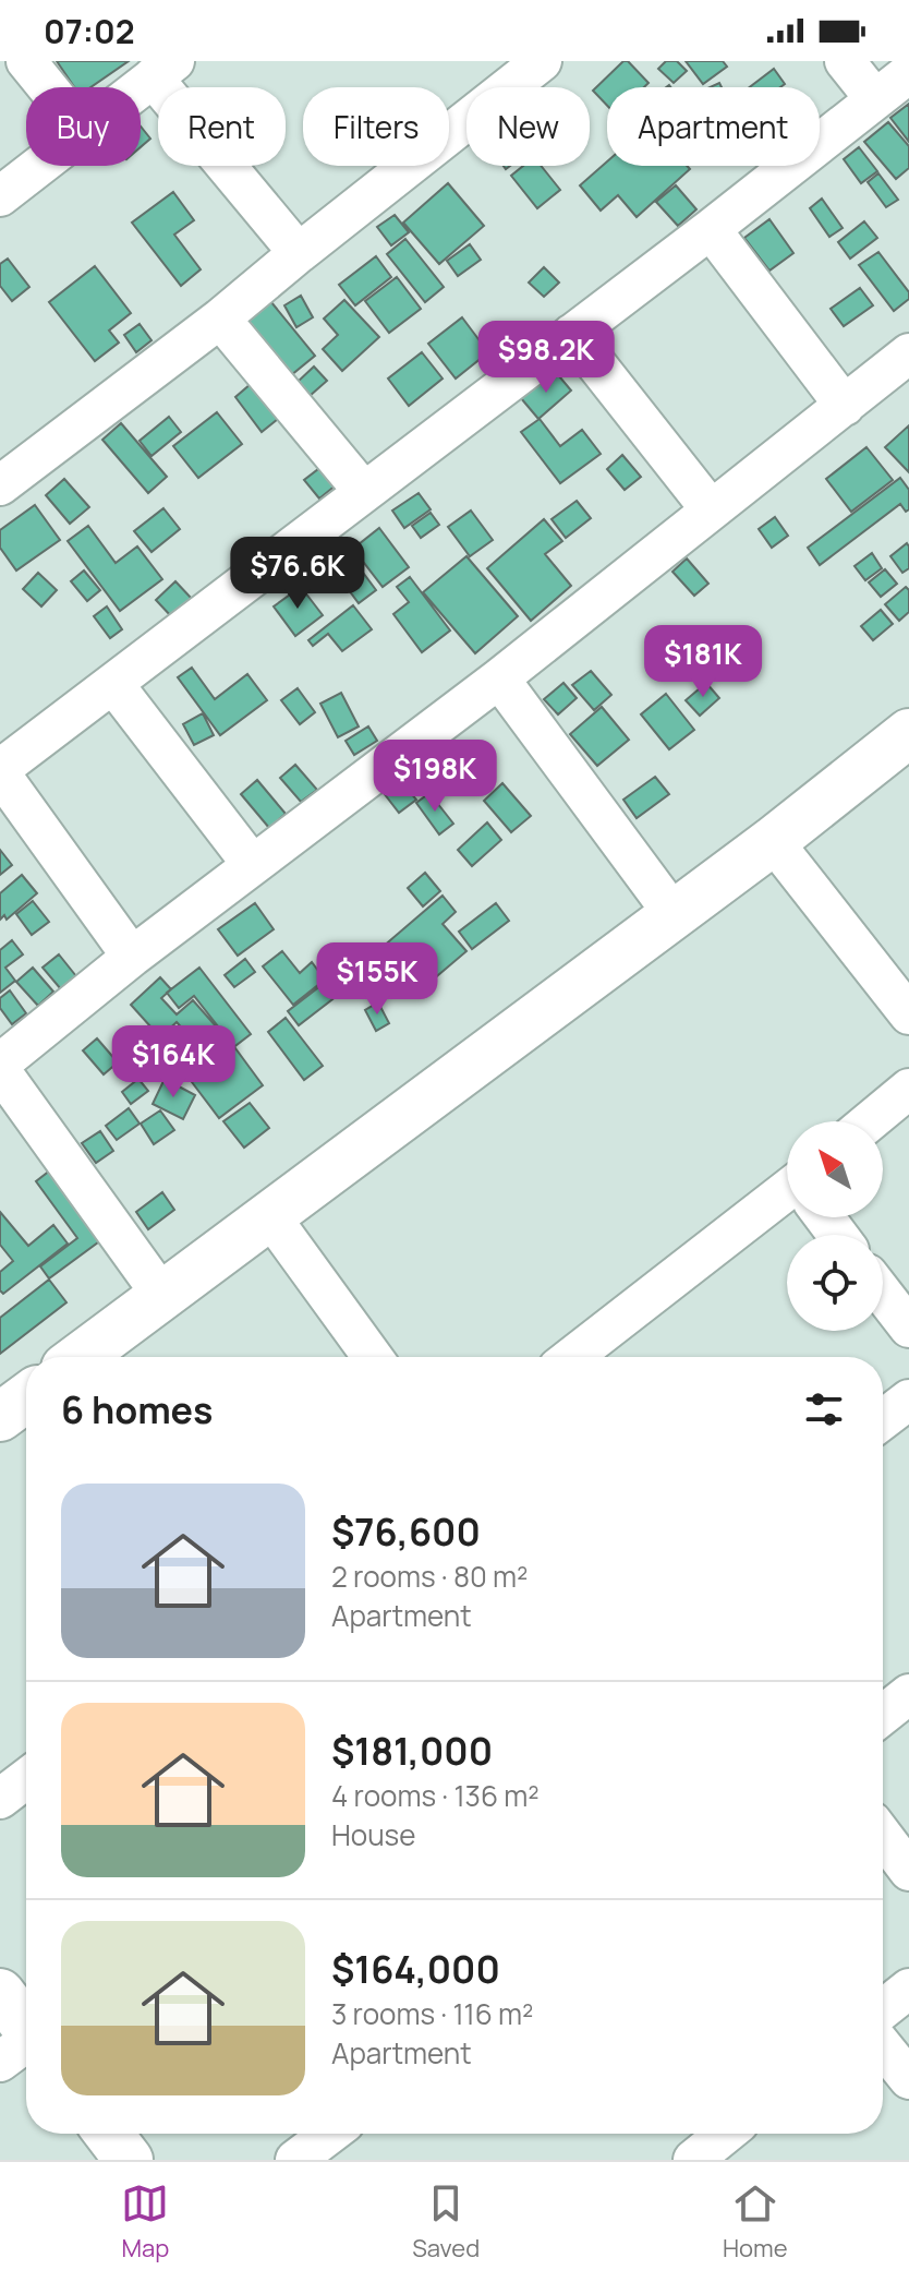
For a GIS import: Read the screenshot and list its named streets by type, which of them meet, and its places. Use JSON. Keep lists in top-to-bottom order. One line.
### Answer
{"north":"top left","page":{"status":"07:02","chip":["Buy","Rent","Filters","New","Apartment"],"price":["$98.2K","$76.6K","$181K","$198K","$155K","$164K"],"heading":"6 homes","list":[{"name":"$76,600","note":"2 rooms · 80 m² · Apartment"},{"name":"$181,000","note":"4 rooms · 136 m² · House"},{"name":"$164,000","note":"3 rooms · 116 m² · Apartment"}],"tabs":["Map","Saved","Home"]}}
